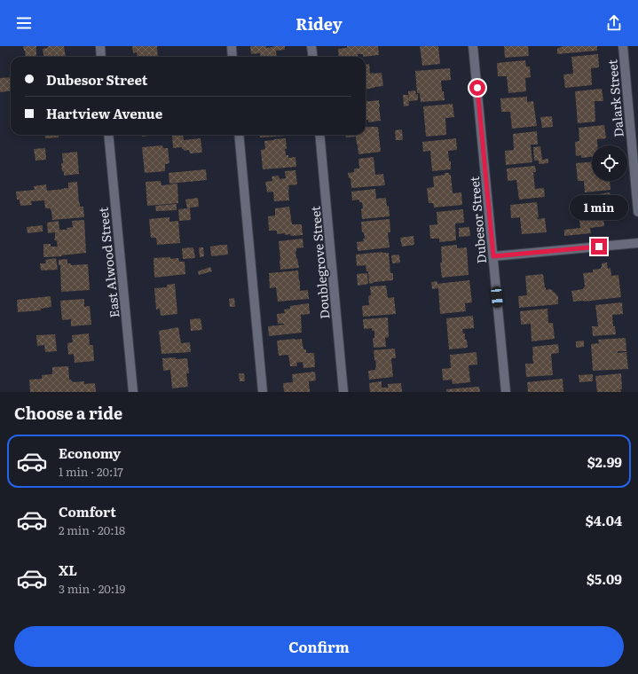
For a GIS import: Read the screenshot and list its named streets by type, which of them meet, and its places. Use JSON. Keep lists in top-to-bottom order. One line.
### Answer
{"streets":{"street":["Dalark Street","Dubesor Street","East Alwood Street","Doublegrove Street"]},"page":{"header":"Ridey","banner":["Dubesor Street","Hartview Avenue"],"bubble":"1 min","heading":"Choose a ride","list":[{"name":"Economy","note":"1 min · 20:17","value":"$2.99"},{"name":"Comfort","note":"2 min · 20:18","value":"$4.04"},{"name":"XL","note":"3 min · 20:19","value":"$5.09"}],"buttons":"Confirm"}}
